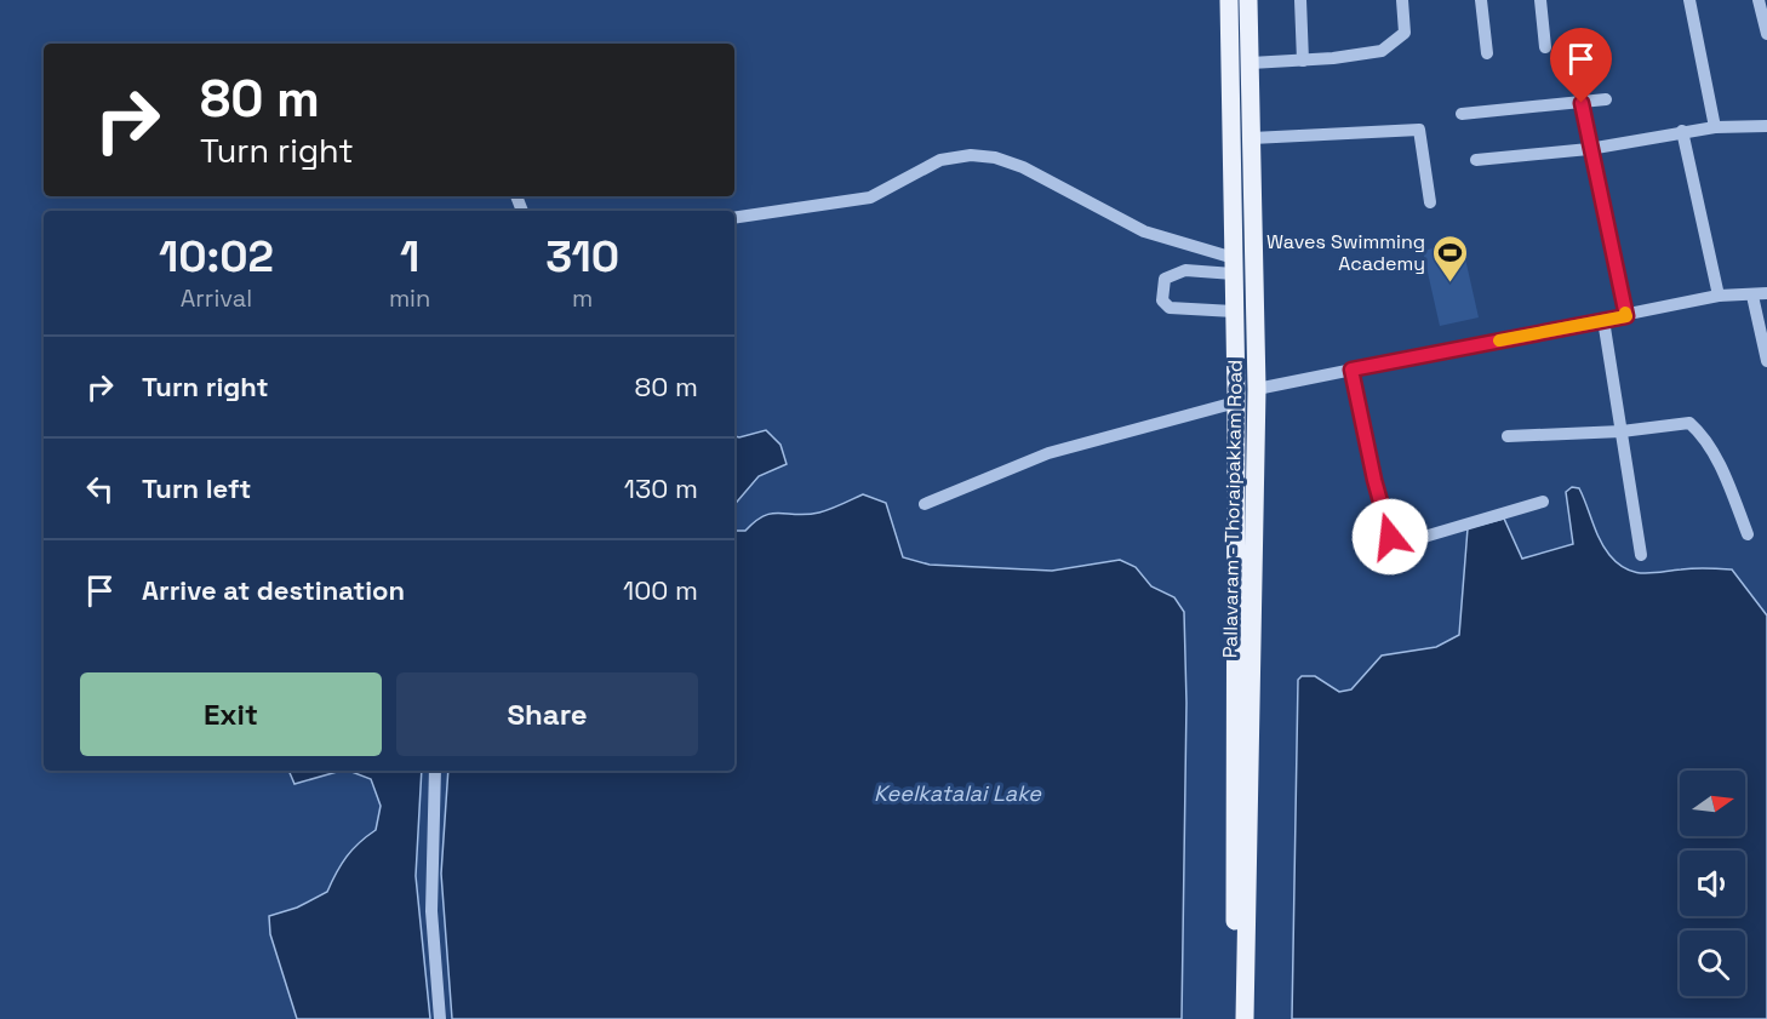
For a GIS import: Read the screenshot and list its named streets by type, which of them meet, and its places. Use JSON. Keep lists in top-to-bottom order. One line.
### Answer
{"streets":{"main road":["Pallavaram - Thoraipakkam Road"]},"water":["Keelkatalai Lake"],"places":{"sports":["Waves Swimming Academy"]},"north":"right","page":{"turn":["80 m","Turn right"],"eta":["10:02","Arrival","1","min","310","m"],"list":[{"name":"Turn right","value":"80 m"},{"name":"Turn left","value":"130 m"},{"name":"Arrive at destination","value":"100 m"}],"buttons":["Exit","Share"]}}
